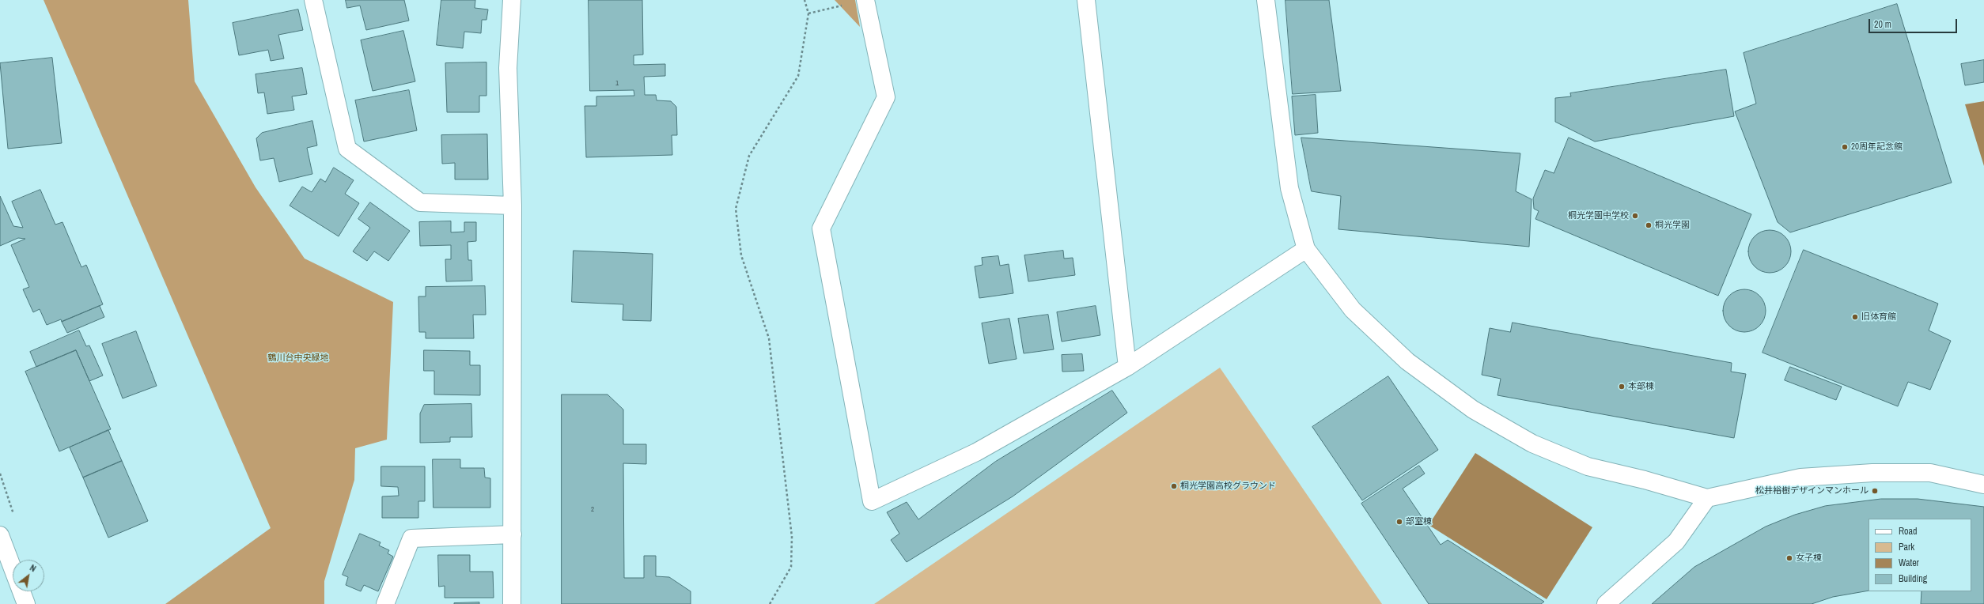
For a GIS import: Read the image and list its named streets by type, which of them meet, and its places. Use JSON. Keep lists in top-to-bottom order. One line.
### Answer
{"parks":["鶴川台中央緑地"],"places":["20周年記念館","桐光学園中学校","桐光学園","旧体育館","本部棟","桐光学園高校グラウンド","松井裕樹デザインマンホール","部室棟","女子棟"],"house_numbers":["1","2"],"legend":["Road","Park","Water","Building"],"scale_bar":"20 m","north":"top right"}
